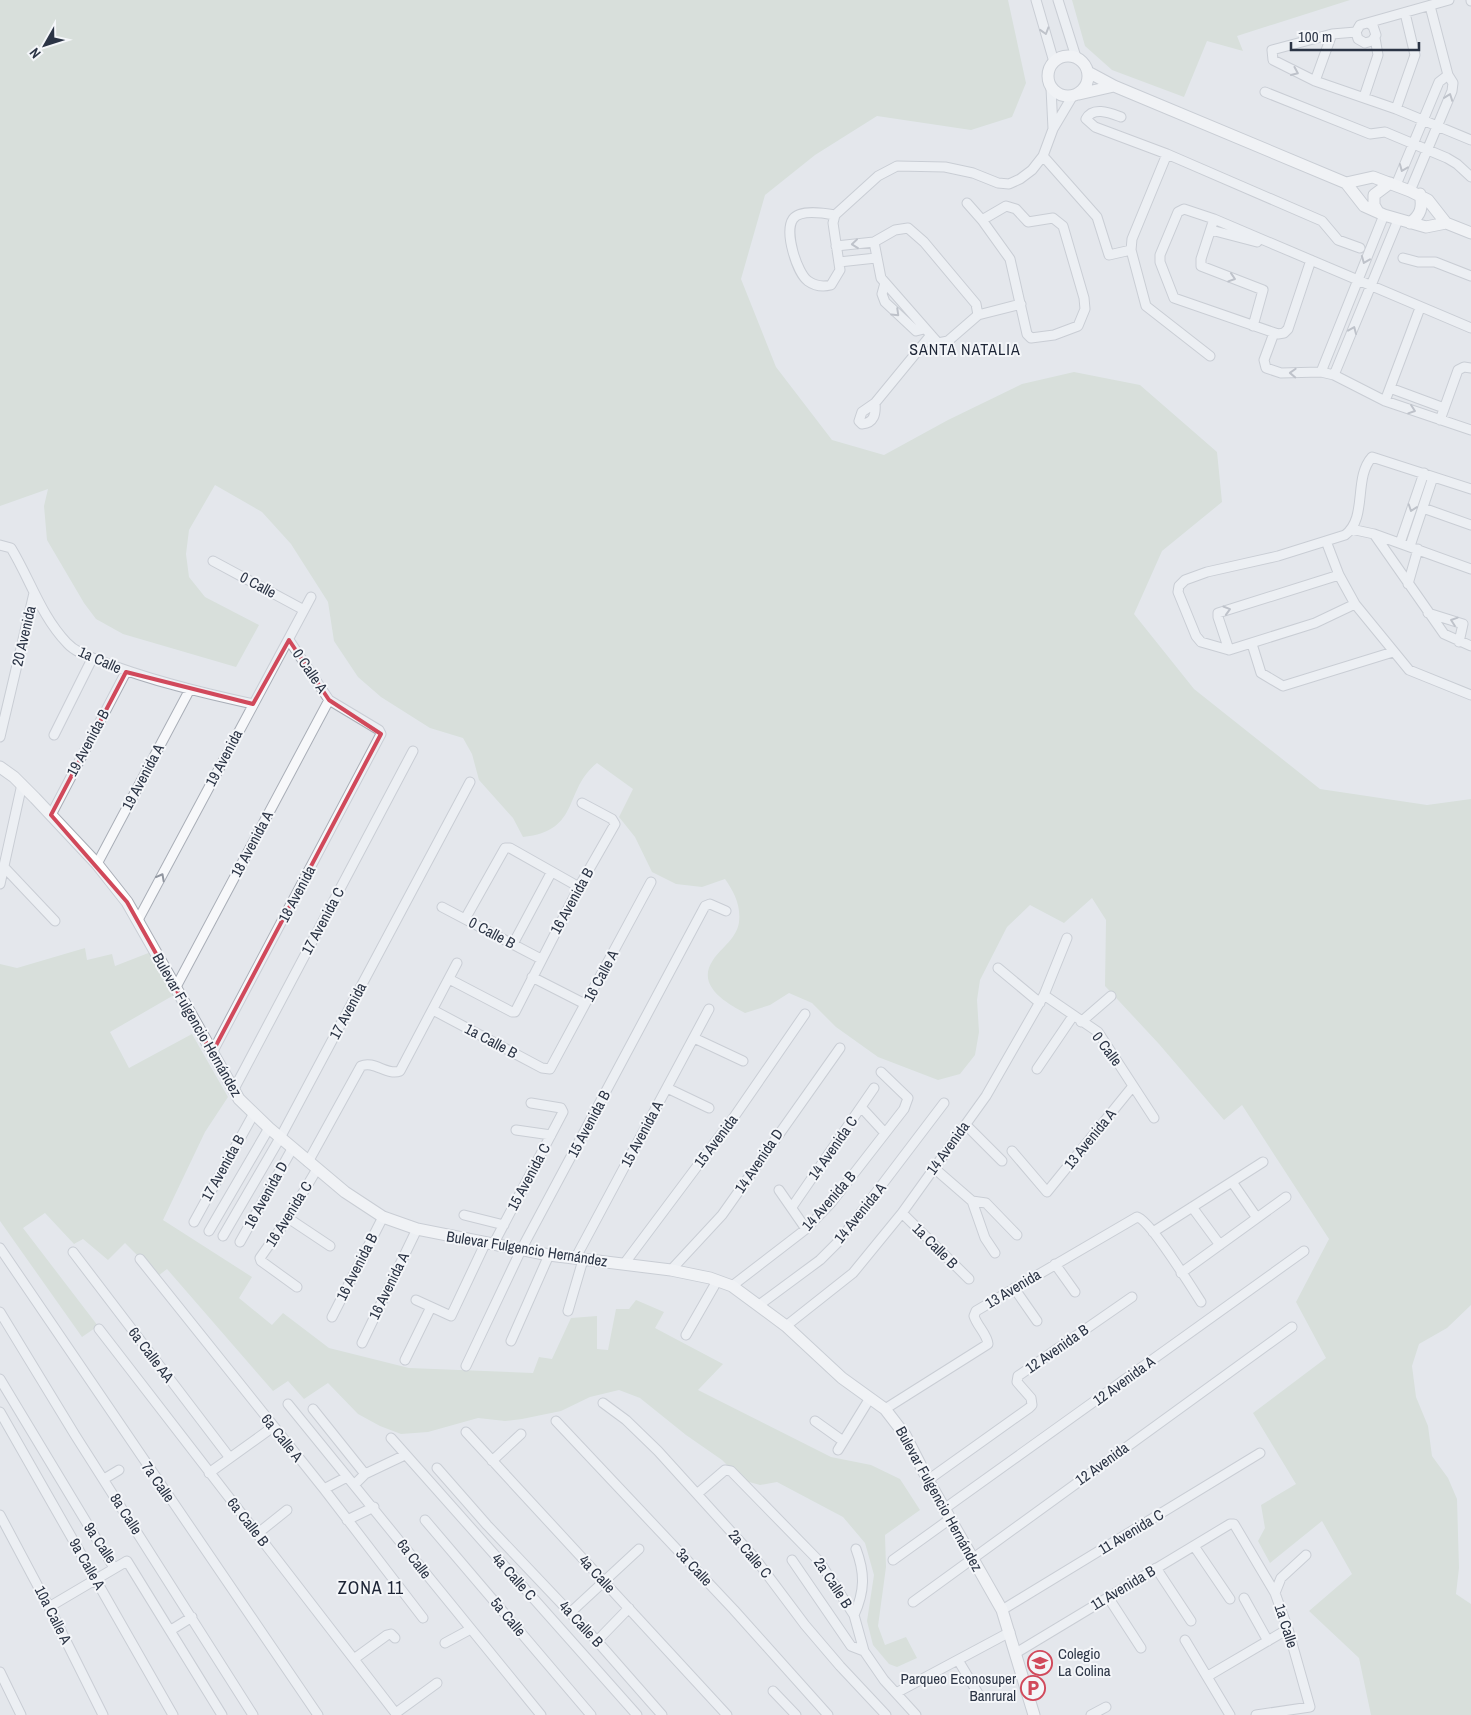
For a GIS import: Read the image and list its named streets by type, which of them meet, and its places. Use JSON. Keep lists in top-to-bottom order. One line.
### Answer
{"streets":{"street":["0 Calle","20 Avenida","1a Calle","0 Calle A","19 Avenida B","19 Avenida","19 Avenida A","18 Avenida A","18 Avenida","16 Avenida B","17 Avenida C","0 Calle B","16 Calle A","17 Avenida","Bulevar Fulgencio Hernández","1a Calle B","15 Avenida B","15 Avenida A","13 Avenida A","15 Avenida","14 Avenida C","14 Avenida","14 Avenida D","17 Avenida B","15 Avenida C","16 Avenida D","14 Avenida B","14 Avenida A","16 Avenida C","16 Avenida A","13 Avenida","12 Avenida B","6a Calle AA","12 Avenida A","6a Calle A","12 Avenida","7a Calle","8a Calle","6a Calle B","11 Avenida C","9a Calle","2a Calle C","6a Calle","9a Calle A","3a Calle","4a Calle","4a Calle C","2a Calle B","11 Avenida B","10a Calle A","5a Calle","4a Calle B"]},"crossings":[["0 Calle","19 Avenida"],["0 Calle","13 Avenida A"],["0 Calle","14 Avenida"],["20 Avenida","1a Calle"],["1a Calle","19 Avenida B"],["1a Calle","19 Avenida"],["1a Calle","19 Avenida A"],["1a Calle","11 Avenida B"],["0 Calle A","19 Avenida"],["0 Calle A","18 Avenida A"],["0 Calle A","18 Avenida"],["19 Avenida B","Bulevar Fulgencio Hernández"],["19 Avenida","Bulevar Fulgencio Hernández"],["19 Avenida A","Bulevar Fulgencio Hernández"],["18 Avenida A","Bulevar Fulgencio Hernández"],["18 Avenida","Bulevar Fulgencio Hernández"],["16 Avenida B","0 Calle B"],["16 Avenida B","Bulevar Fulgencio Hernández"],["17 Avenida C","Bulevar Fulgencio Hernández"],["16 Calle A","1a Calle B"],["17 Avenida","Bulevar Fulgencio Hernández"],["Bulevar Fulgencio Hernández","15 Avenida B"],["Bulevar Fulgencio Hernández","15 Avenida A"],["Bulevar Fulgencio Hernández","15 Avenida"],["Bulevar Fulgencio Hernández","14 Avenida"],["Bulevar Fulgencio Hernández","14 Avenida D"],["Bulevar Fulgencio Hernández","17 Avenida B"],["Bulevar Fulgencio Hernández","15 Avenida C"],["Bulevar Fulgencio Hernández","16 Avenida D"],["Bulevar Fulgencio Hernández","14 Avenida B"],["Bulevar Fulgencio Hernández","14 Avenida A"],["Bulevar Fulgencio Hernández","16 Avenida C"],["Bulevar Fulgencio Hernández","16 Avenida A"],["Bulevar Fulgencio Hernández","13 Avenida"],["Bulevar Fulgencio Hernández","12 Avenida B"],["Bulevar Fulgencio Hernández","12 Avenida A"],["Bulevar Fulgencio Hernández","12 Avenida"],["Bulevar Fulgencio Hernández","11 Avenida C"],["Bulevar Fulgencio Hernández","11 Avenida B"],["1a Calle B","14 Avenida"],["1a Calle B","16 Avenida C"],["2a Calle C","2a Calle B"]],"one_way":["19 Avenida"],"districts":["SANTA NATALIA","ZONA 11"],"places":{"school or university":["Colegio La Colina"],"parking":["Parqueo Econosuper Banrural"]},"scale_bar":"100 m","north":"bottom left"}
